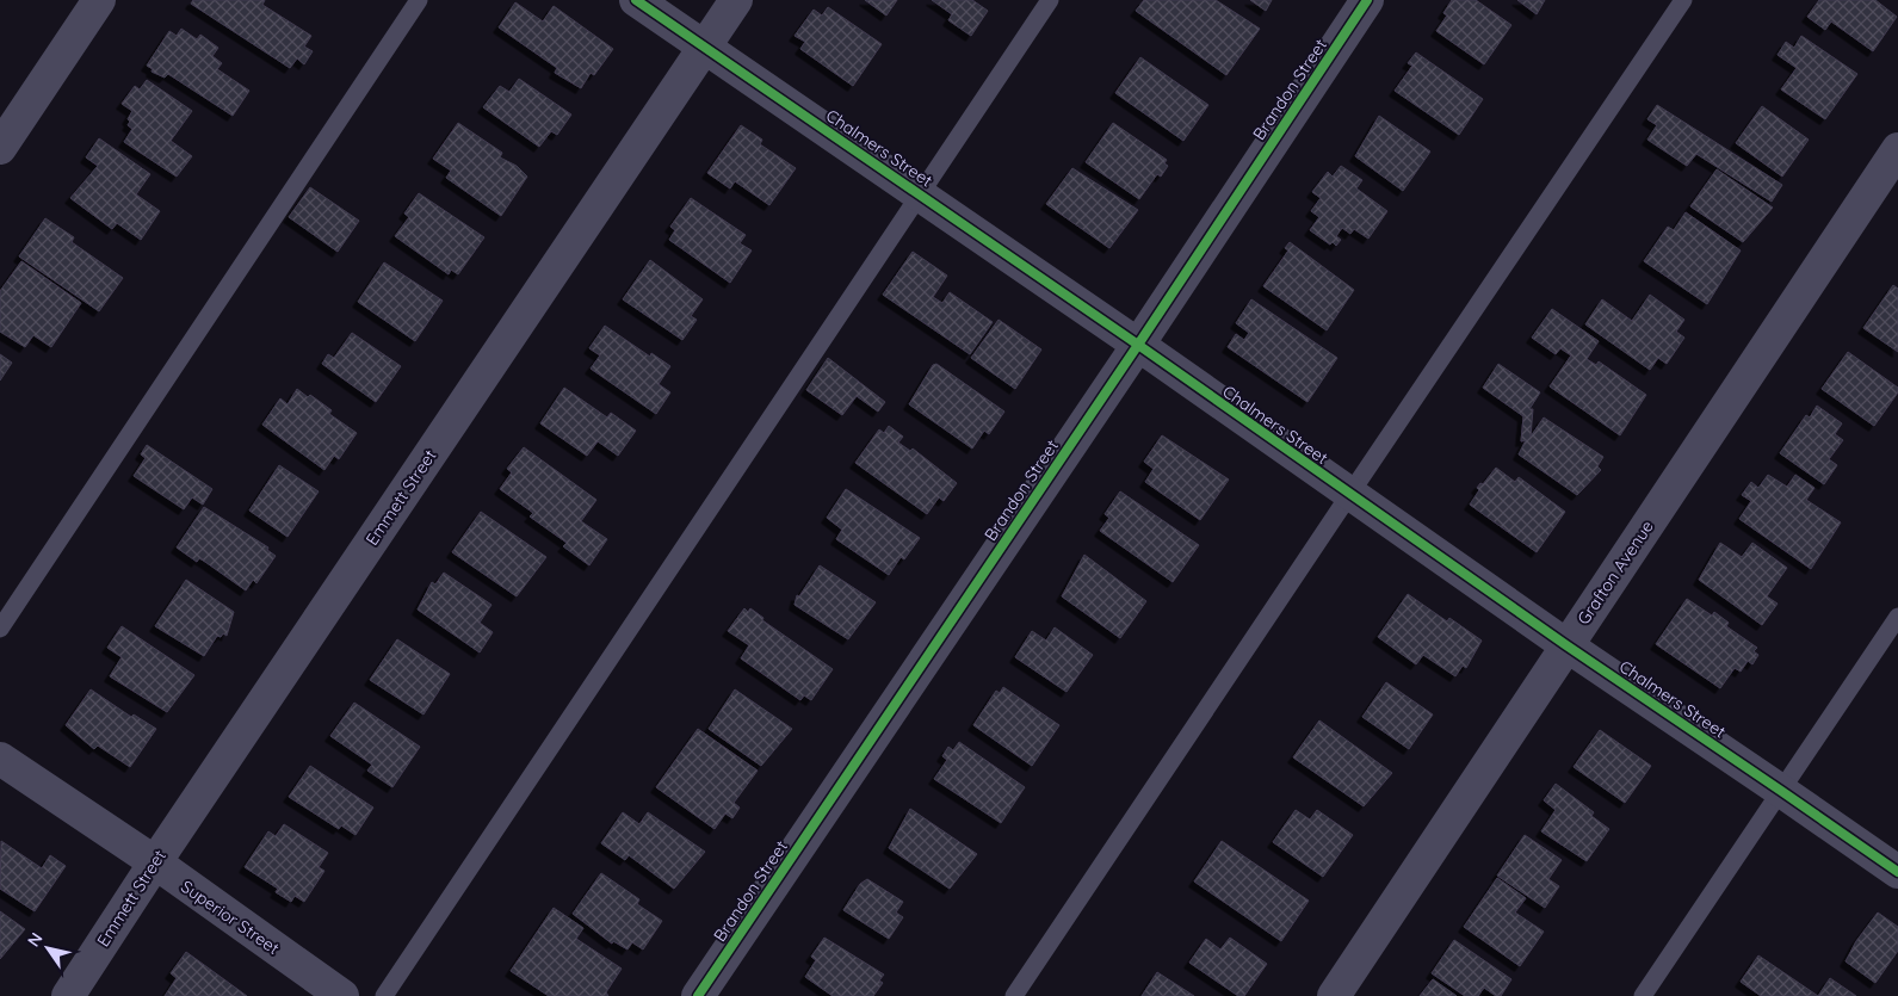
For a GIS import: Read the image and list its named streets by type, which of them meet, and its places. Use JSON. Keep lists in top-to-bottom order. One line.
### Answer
{"streets":{"street":["Brandon Street","Chalmers Street","Emmett Street","Grafton Avenue","Superior Street"]},"crossings":[["Brandon Street","Chalmers Street"],["Chalmers Street","Emmett Street"],["Chalmers Street","Grafton Avenue"],["Emmett Street","Superior Street"]],"north":"top left"}
